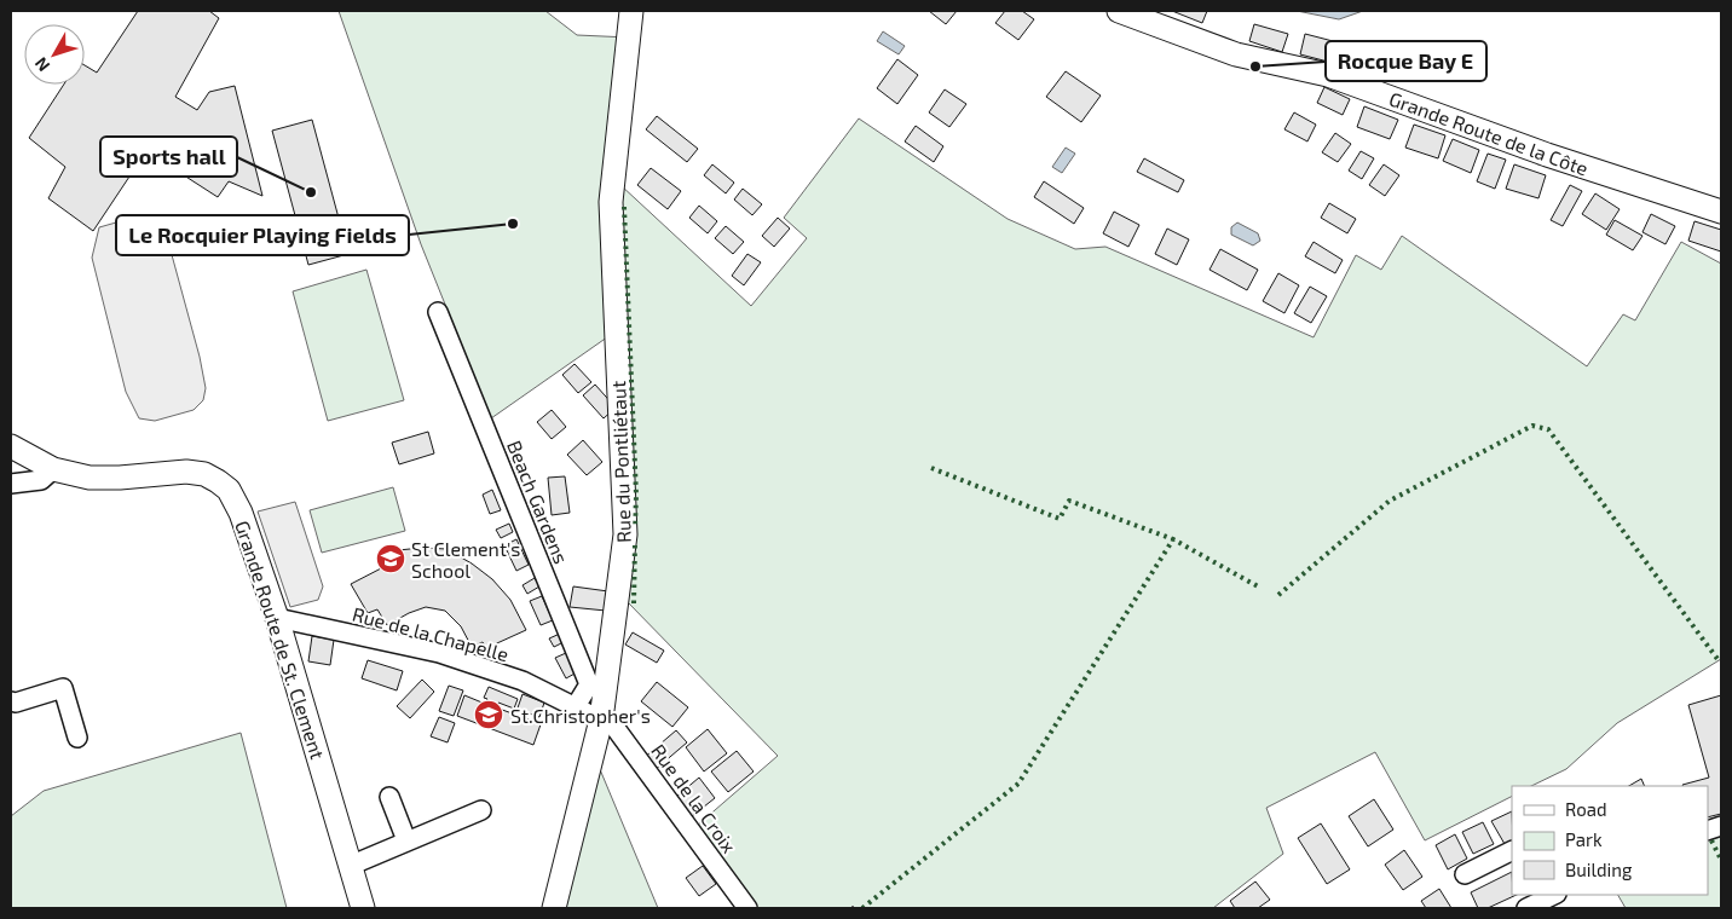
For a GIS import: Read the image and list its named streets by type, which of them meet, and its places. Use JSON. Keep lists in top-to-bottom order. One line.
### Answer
{"streets":{"main road":["Grande Route de la Côte","Rue du Pontliétaut","Grande Route de St. Clement"],"street":["Beach Gardens","Rue de la Chapelle","Rue de la Croix"]},"crossings":[["Rue du Pontliétaut","Rue de la Chapelle"],["Rue du Pontliétaut","Rue de la Croix"],["Beach Gardens","Rue de la Chapelle"],["Rue de la Chapelle","Grande Route de St. Clement"],["Rue de la Chapelle","Rue de la Croix"]],"places":{"other":["Rocque Bay E","Sports hall","Le Rocquier Playing Fields"],"school or university":["St Clement's School","St.Christopher's"]},"legend":["Road","Park","Building"],"north":"bottom left"}
